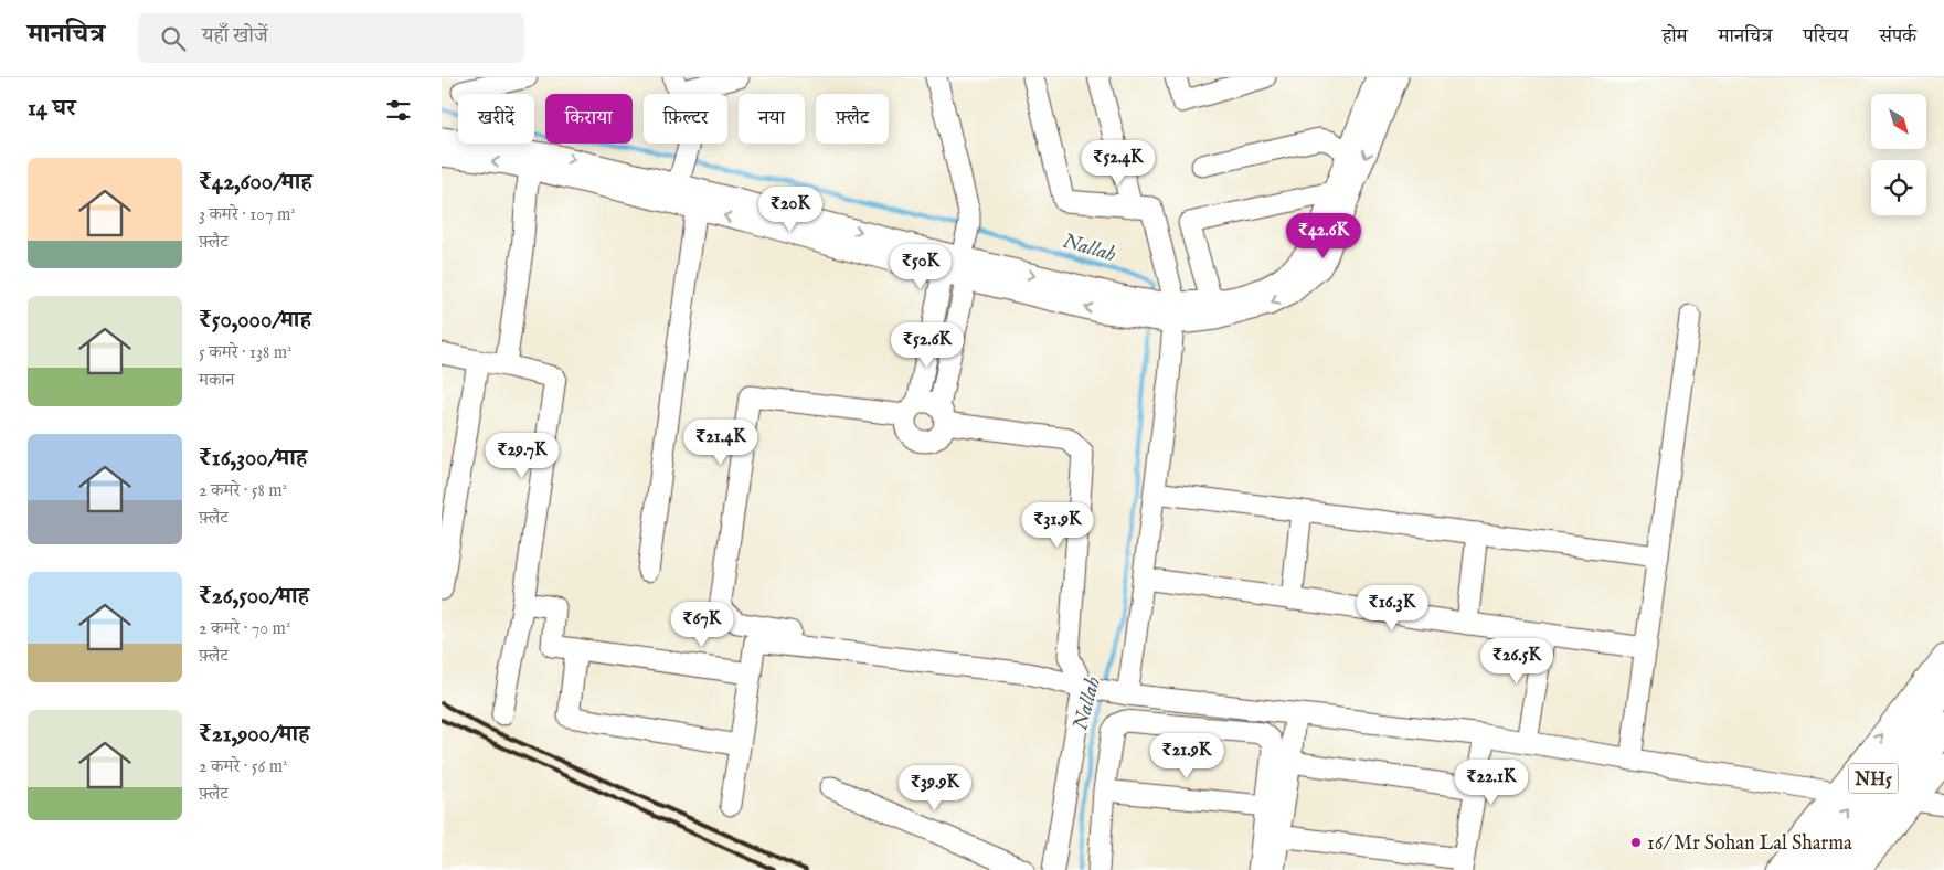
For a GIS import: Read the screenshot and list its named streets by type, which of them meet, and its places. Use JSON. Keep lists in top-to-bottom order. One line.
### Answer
{"streets":{"highway":["NH5"]},"water":["Nallah"],"places":["16/ Mr Sohan Lal Sharma"],"north":"bottom right","page":{"header":"मानचित्र","search":"यहाँ खोजें","nav":["होम","मानचित्र","परिचय","संपर्क"],"heading":"14 घर","chip":["खरीदें","किराया","फ़िल्टर","नया","फ़्लैट"],"price":["₹52.4K","₹20K","₹42.6K","₹50K","₹52.6K","₹21.4K","₹29.7K","₹31.9K","₹16.3K","₹67K","₹26.5K","₹21.9K","₹22.1K","₹39.9K"],"list":[{"name":"₹42,600/माह","note":"3 कमरे · 107 m² · फ़्लैट"},{"name":"₹50,000/माह","note":"5 कमरे · 138 m² · मकान"},{"name":"₹16,300/माह","note":"2 कमरे · 58 m² · फ़्लैट"},{"name":"₹26,500/माह","note":"2 कमरे · 70 m² · फ़्लैट"},{"name":"₹21,900/माह","note":"2 कमरे · 56 m² · फ़्लैट"}]}}
